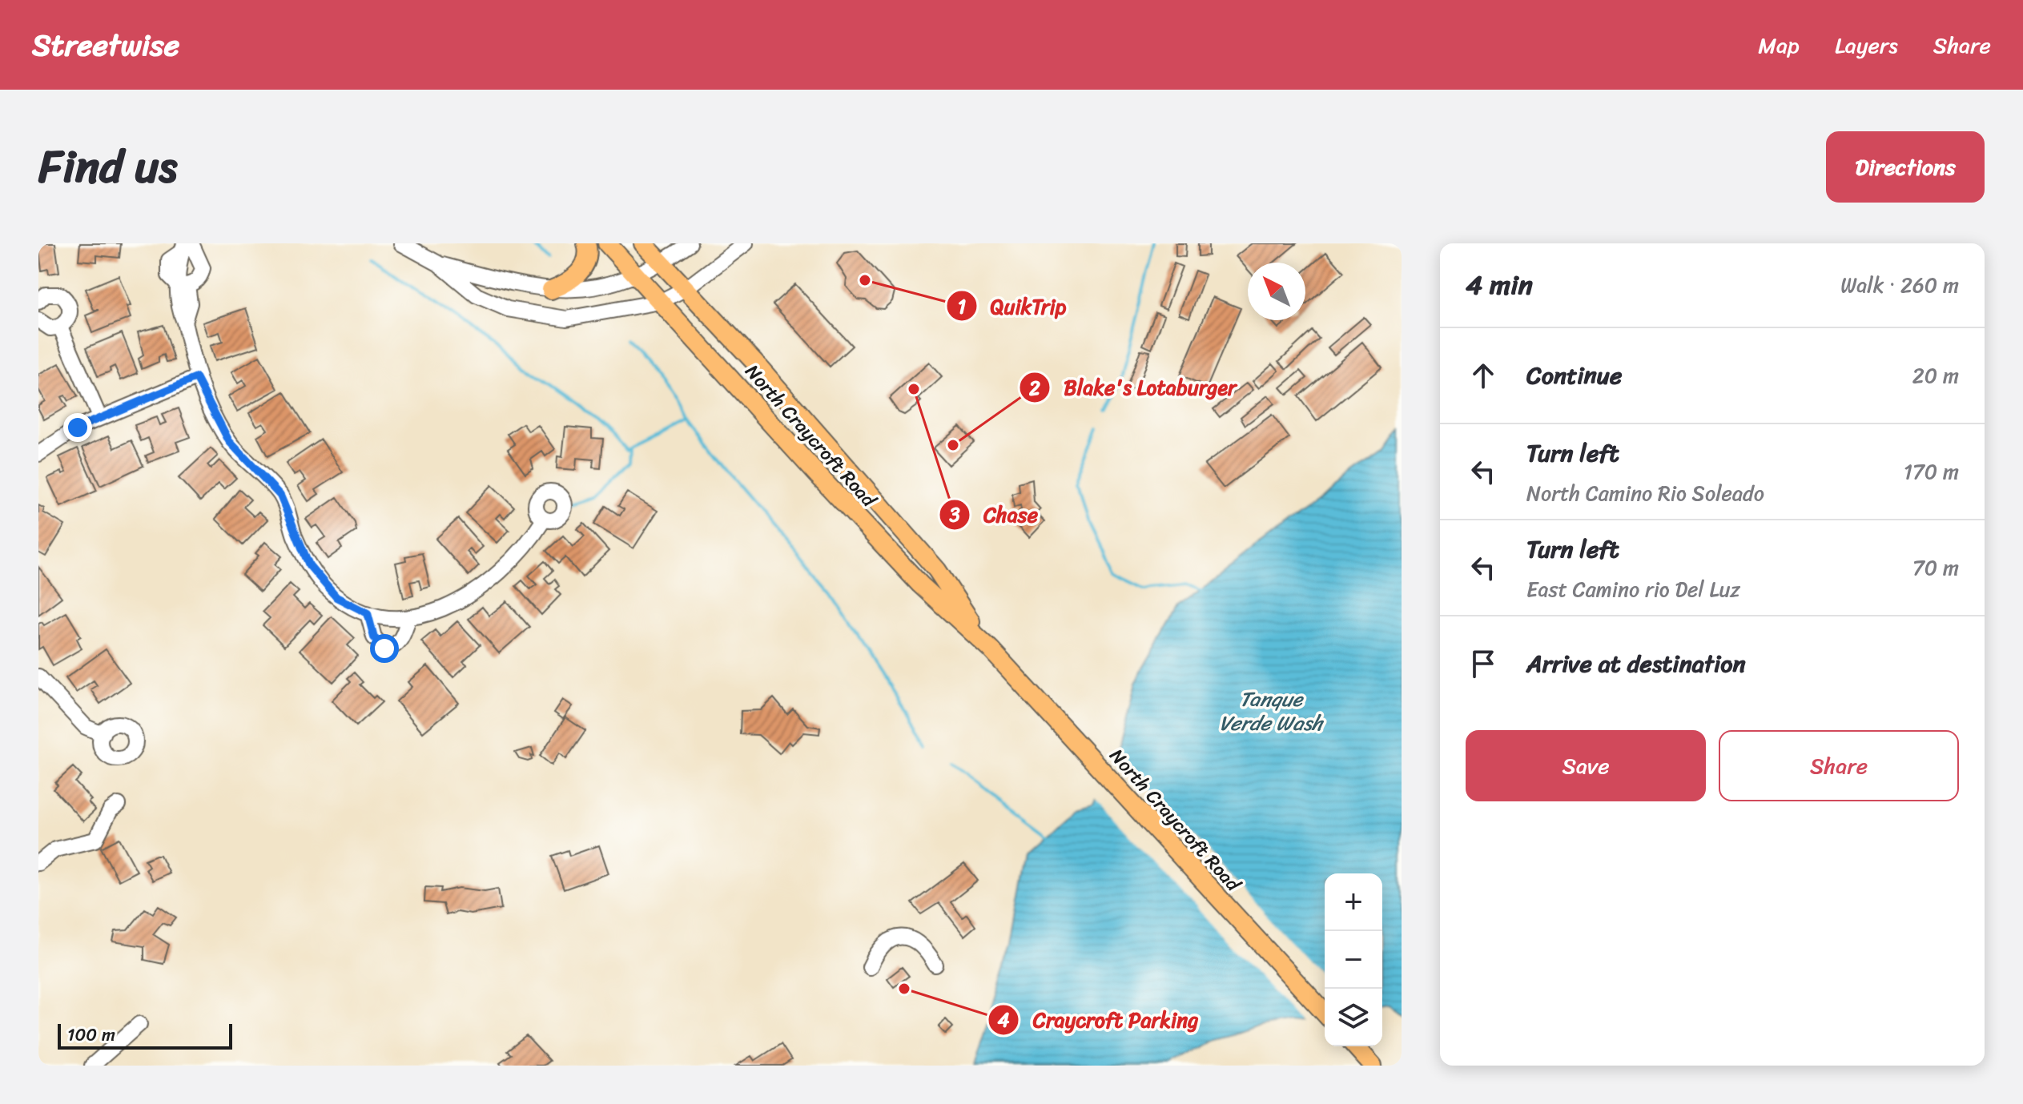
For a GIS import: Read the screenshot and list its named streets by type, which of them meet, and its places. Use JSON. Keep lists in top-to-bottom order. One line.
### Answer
{"streets":{"main road":["North Craycroft Road"]},"water":["Tanque Verde Wash"],"places":["QuikTrip","Chase","Blake's Lotaburger","Craycroft Parking"],"scale_bar":"100 m","north":"top left","page":{"header":"Streetwise","nav":["Map","Layers","Share"],"title":"Find us","buttons":["Directions",["Save","Share"]],"heading":["4 min","Walk · 260 m"],"list":[["Continue","20 m"],["Turn left","North Camino Rio Soleado","170 m"],["Turn left","East Camino rio Del Luz","70 m"],"Arrive at destination"],"map_buttons":["+","−"],"scale":"100 m"}}
